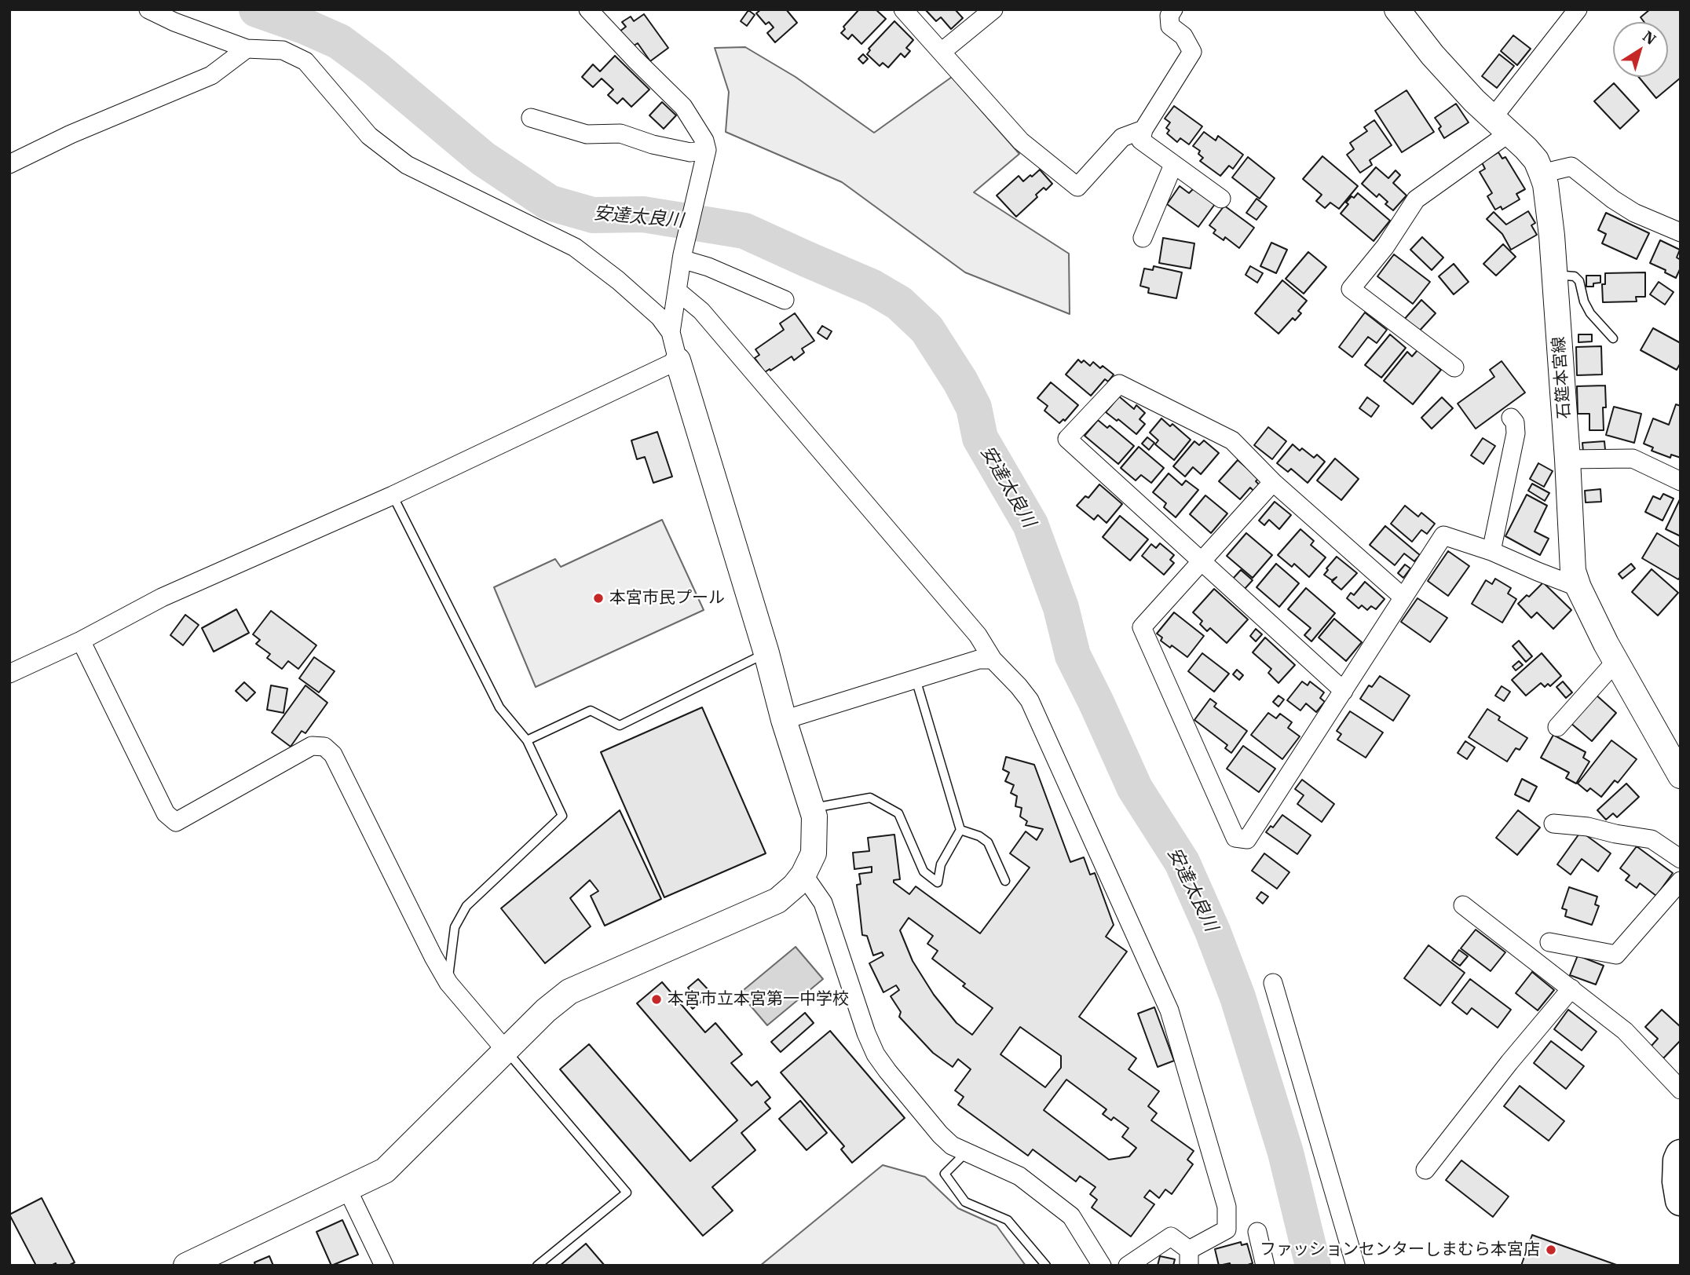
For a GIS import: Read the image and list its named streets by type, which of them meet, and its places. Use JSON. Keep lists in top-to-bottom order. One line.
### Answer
{"streets":{"street":["石筵本宮線"]},"water":["安達太良川"],"places":["本宮市民プール","本宮市立本宮第一中学校","ファッションセンターしまむら本宮店"],"north":"top right"}
